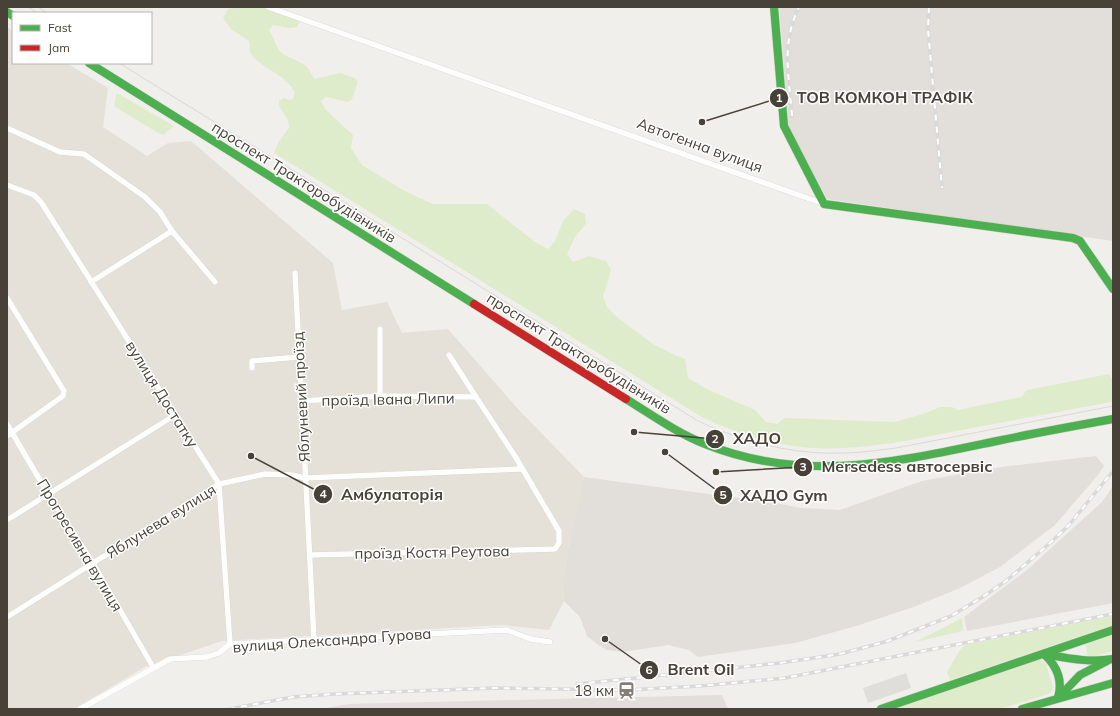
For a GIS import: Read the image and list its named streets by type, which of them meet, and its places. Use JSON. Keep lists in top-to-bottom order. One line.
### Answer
{"streets":{"main road":["Автоґенна вулиця","проспект Тракторобудівників"],"street":["вулиця Достатку","Яблуневий проїзд","проїзд Івана Липи","Яблунева вулиця","Прогресивна вулиця","проїзд Костя Реутова","вулиця Олександра Гурова"]},"crossings":[["вулиця Достатку","Яблунева вулиця"],["вулиця Достатку","вулиця Олександра Гурова"],["Яблуневий проїзд","проїзд Івана Липи"],["Яблуневий проїзд","Яблунева вулиця"],["Яблуневий проїзд","проїзд Костя Реутова"],["Яблуневий проїзд","вулиця Олександра Гурова"],["Яблунева вулиця","Прогресивна вулиця"],["Яблунева вулиця","проїзд Костя Реутова"],["Прогресивна вулиця","вулиця Олександра Гурова"]],"places":{"other":["ТОВ КОМКОН ТРАФІК","ХАДО","ХАДО Gym","Амбулаторія","Mersedess автосервіс","Brent Oil"],"station":["18 км"]},"legend":["Fast","Jam"]}
